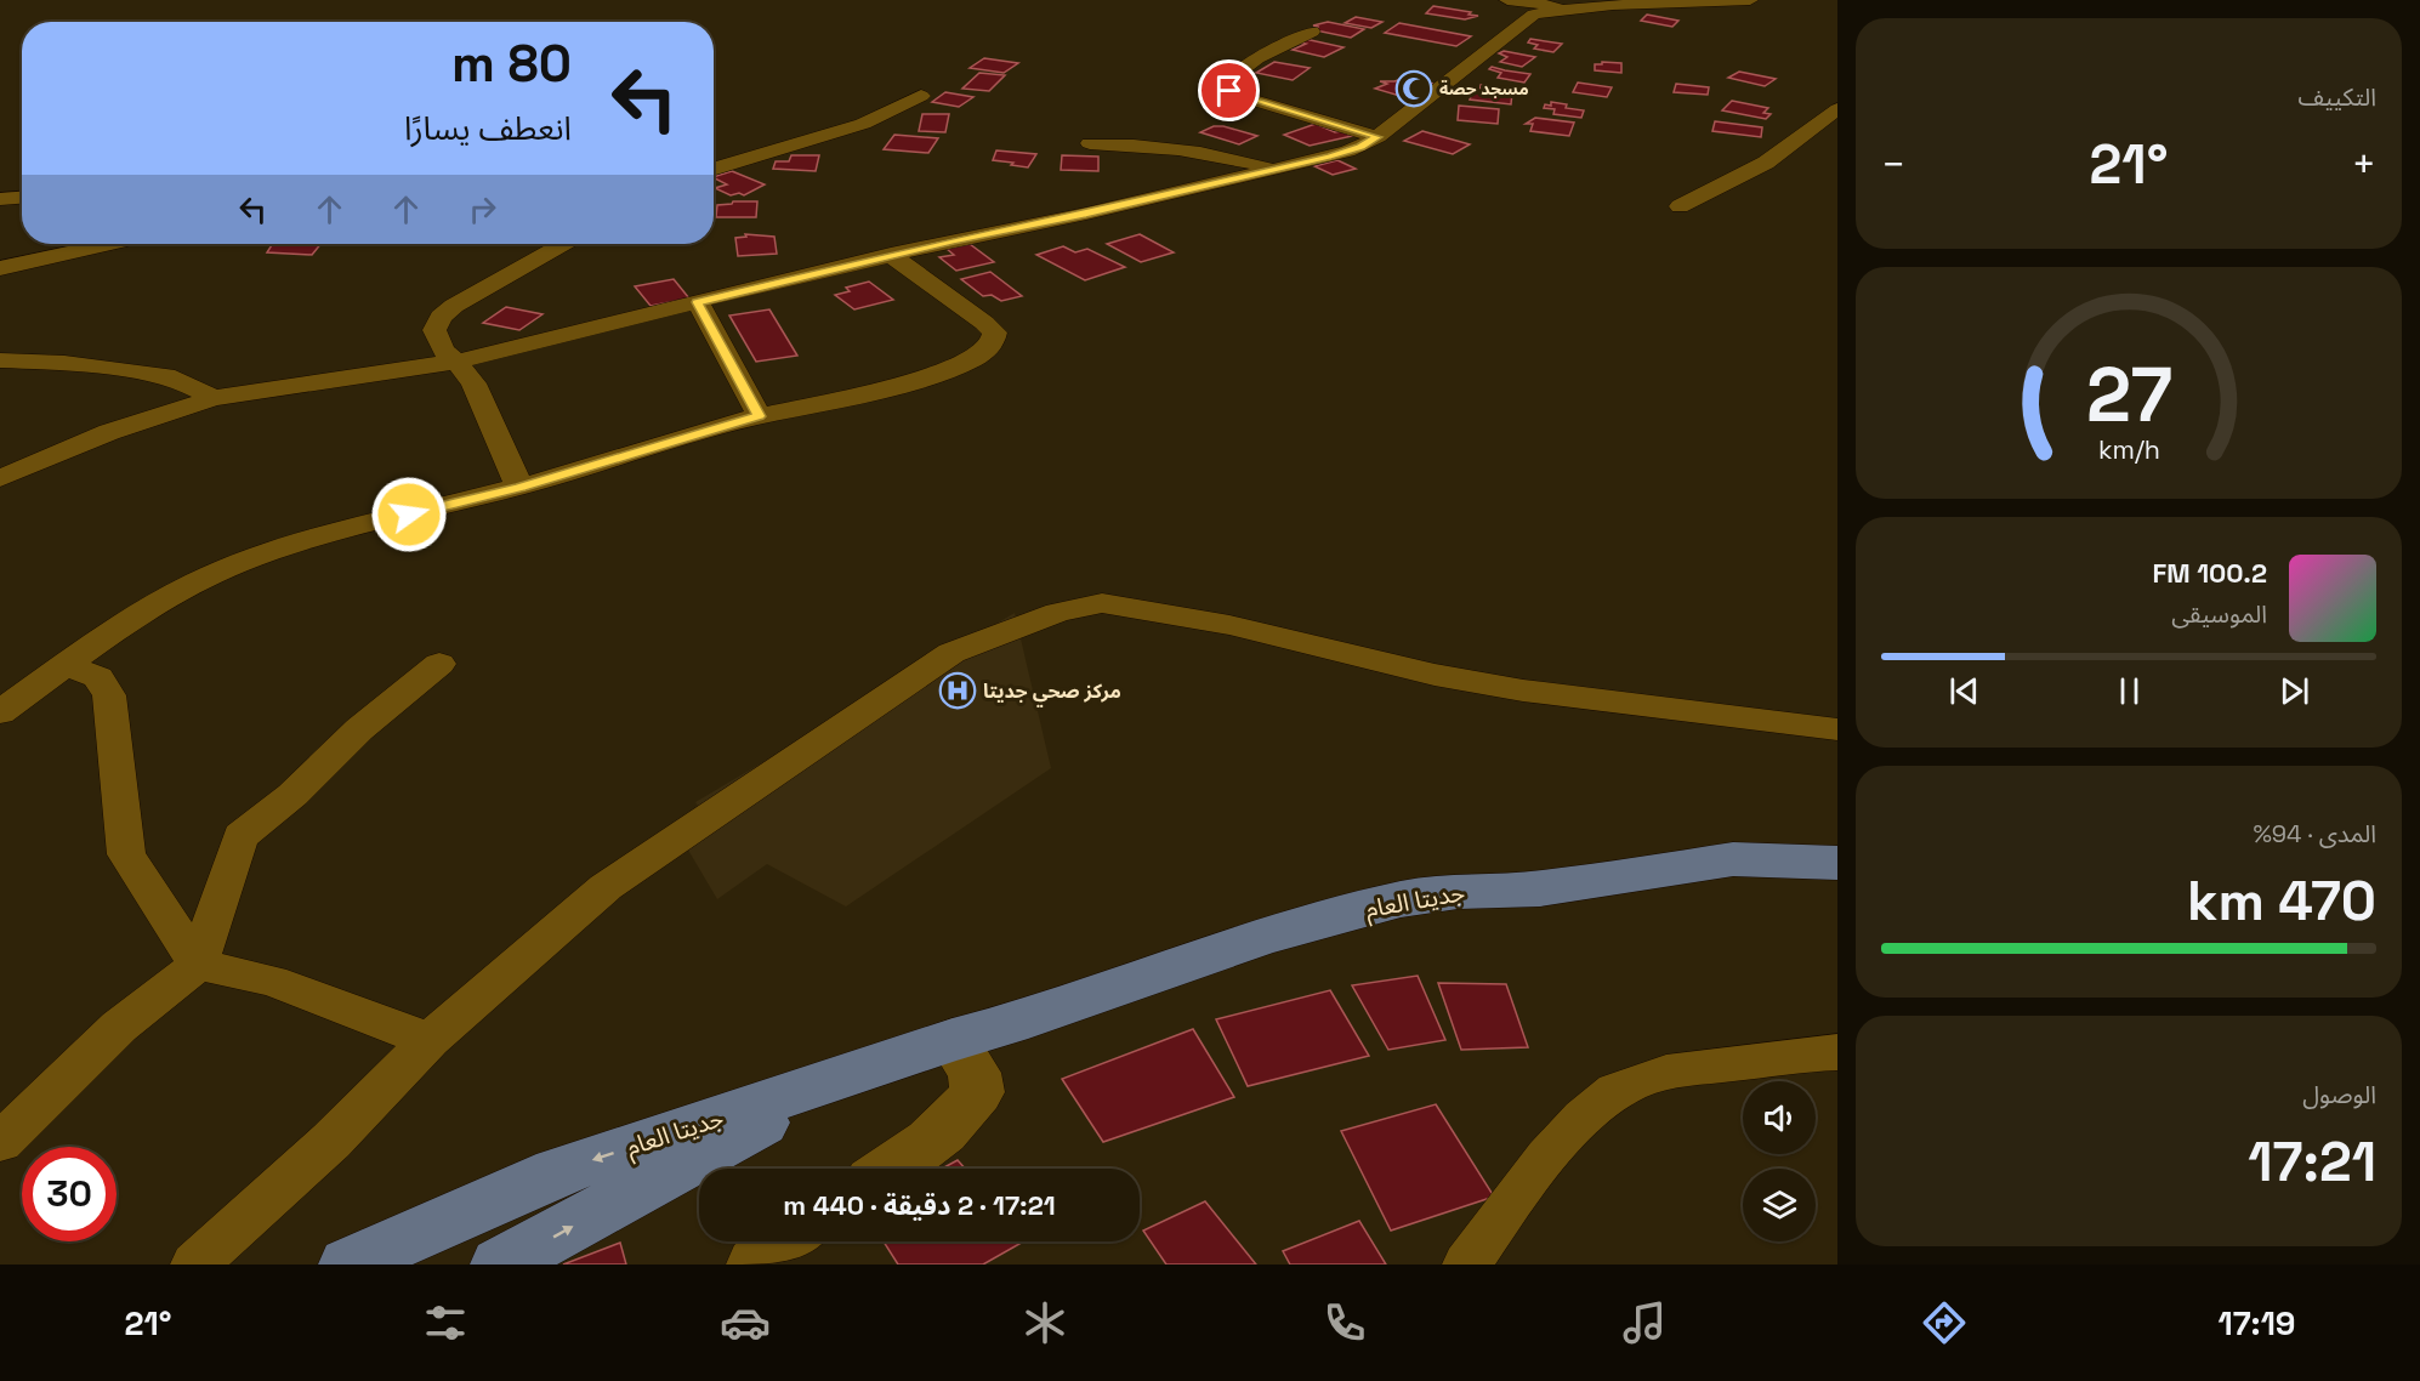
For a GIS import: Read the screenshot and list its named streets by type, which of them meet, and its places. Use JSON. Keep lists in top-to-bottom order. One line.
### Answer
{"streets":{"main road":["جديتا العام"]},"places":{"mosque":["مسجد حصة"],"hospital":["مركز صحي جديتا"]},"page":{"tile":["التكييف",["المدى · 94%","470 km"],["الوصول","17:21"]],"turn":["80 m","انعطف يسارًا"],"heat":["−","21°","+"],"song":["100.2 FM","الموسيقى"],"limit":"30","trip":"17:21 · 2 دقيقة · 440 m","tabs":["17:19","21°"],"gauge":["27","km/h"]}}
